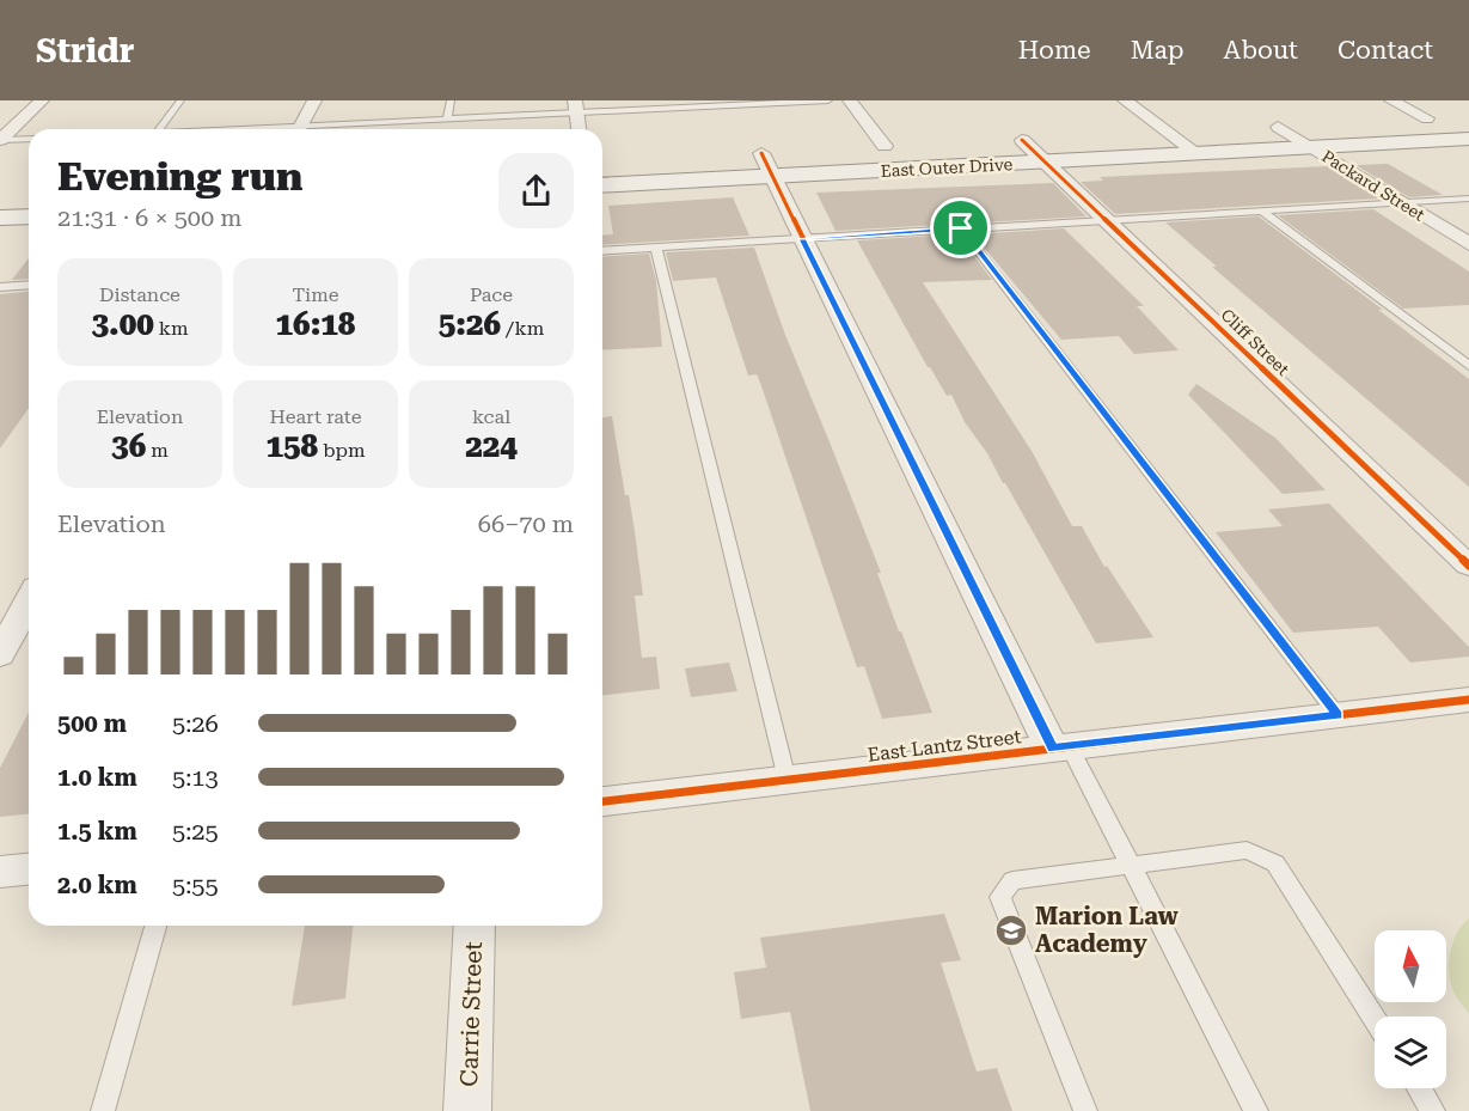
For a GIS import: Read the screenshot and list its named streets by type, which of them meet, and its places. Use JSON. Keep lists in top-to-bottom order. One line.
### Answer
{"streets":{"main road":["East Outer Drive"],"street":["Packard Street","Cliff Street","East Lantz Street","Carrie Street"]},"crossings":[["East Outer Drive","Packard Street"],["East Outer Drive","Cliff Street"]],"places":{"school or university":["Marion Law Academy"]},"north":"top","page":{"header":"Stridr","nav":["Home","Map","About","Contact"],"heading":["Evening run","21:31 · 6 × 500 m"],"stats":[["Distance","3.00 km"],["Time","16:18"],["Pace","5:26 /km"],["Elevation","36 m"],["Heart rate","158 bpm"],["kcal","224"]],"chart":["Elevation","66–70 m"],"list":[{"name":"500 m","note":"5:26"},{"name":"1.0 km","note":"5:13"},{"name":"1.5 km","note":"5:25"},{"name":"2.0 km","note":"5:55"}]}}
